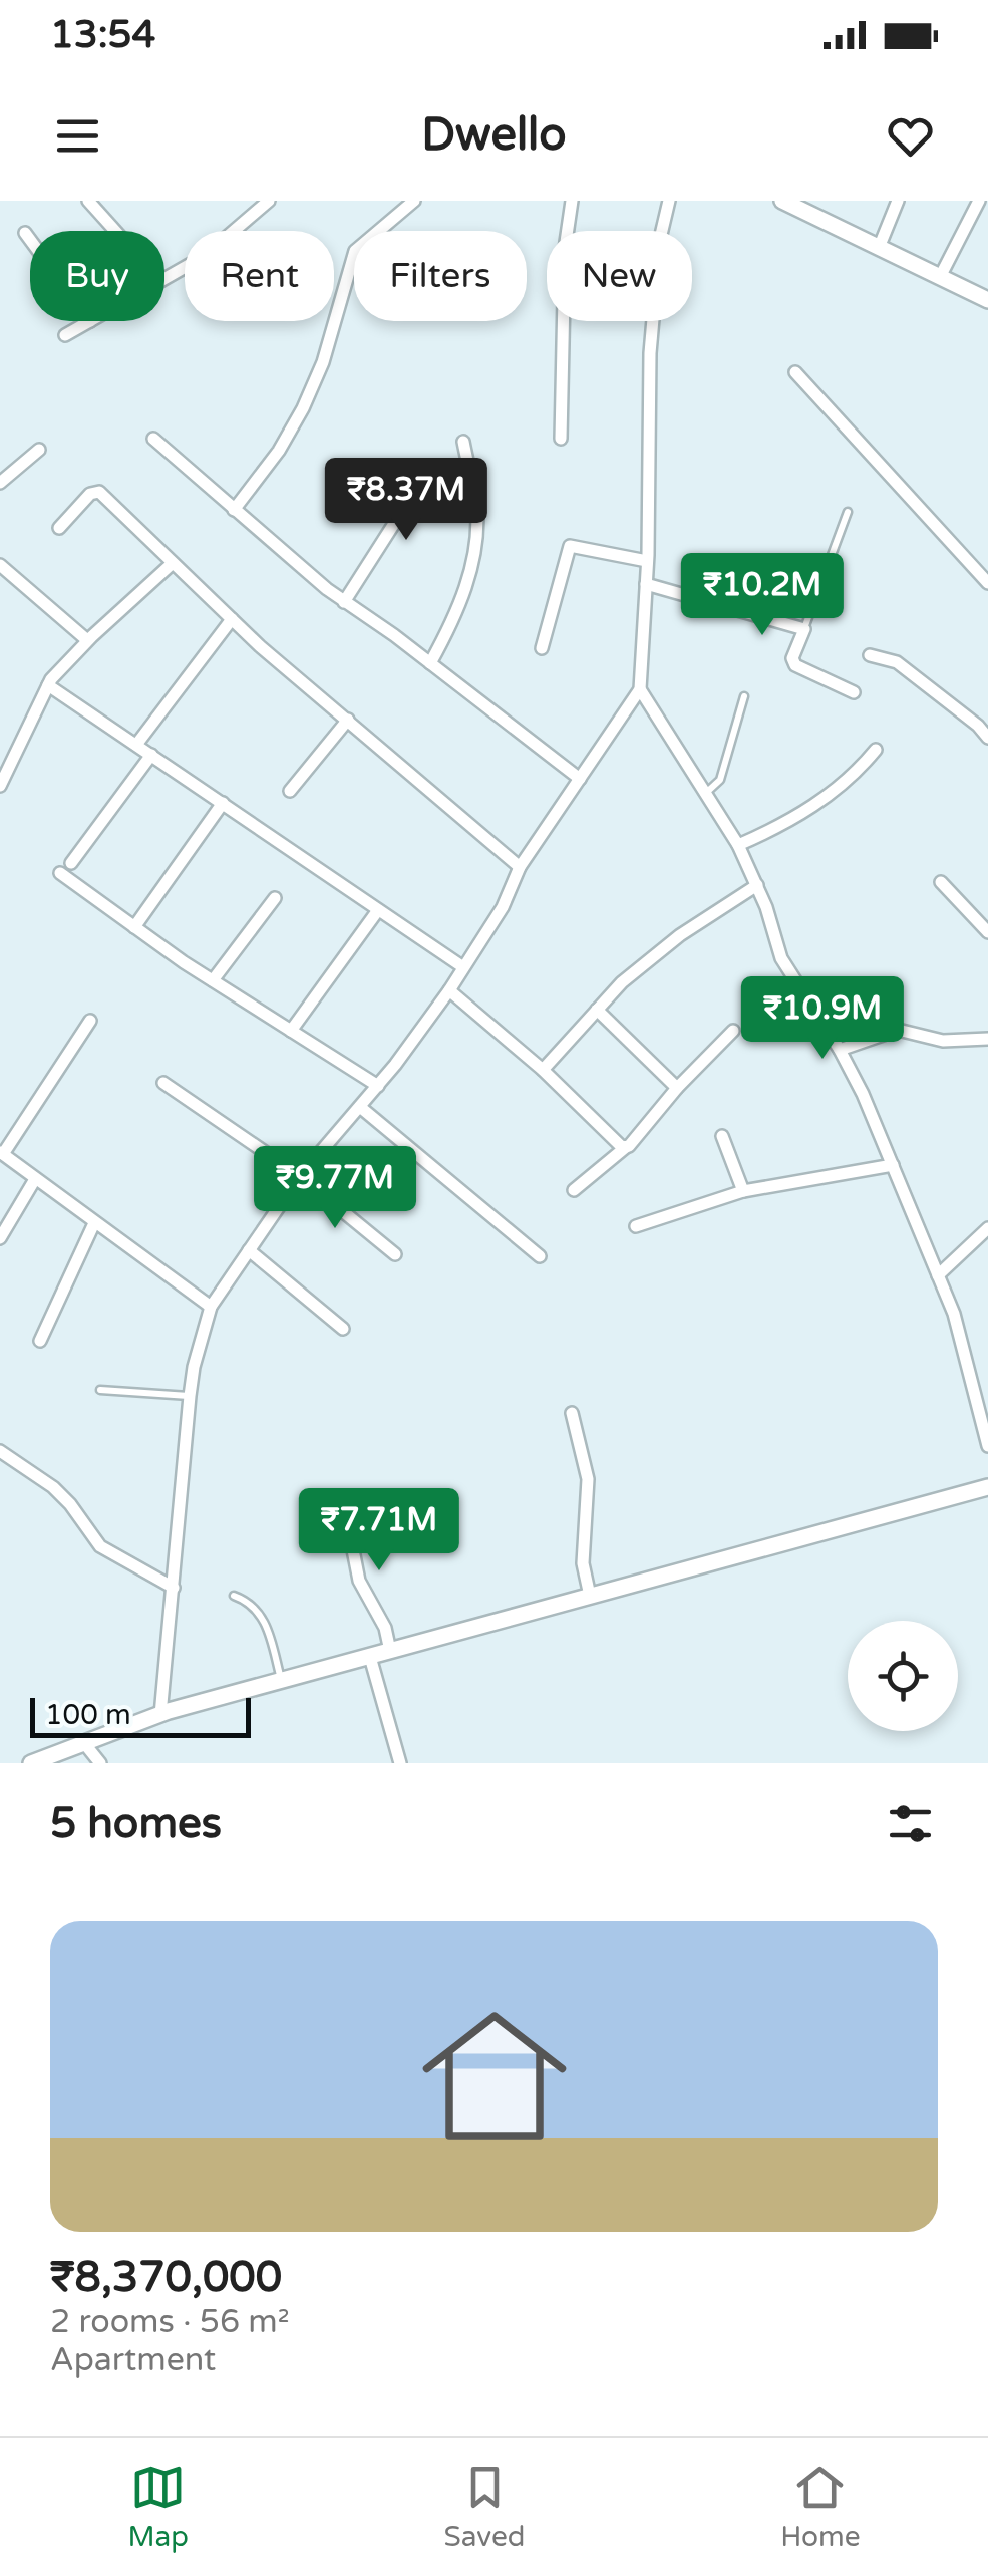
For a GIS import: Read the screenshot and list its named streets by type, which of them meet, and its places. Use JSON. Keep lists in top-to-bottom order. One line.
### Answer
{"scale_bar":"100 m","page":{"status":"13:54","header":"Dwello","chip":["Buy","Rent","Filters","New"],"price":["₹8.37M","₹10.2M","₹10.9M","₹9.77M","₹7.71M"],"scale":"100 m","heading":"5 homes","list":[{"name":"₹8,370,000","note":"2 rooms · 56 m² · Apartment"}],"tabs":["Map","Saved","Home"]}}
